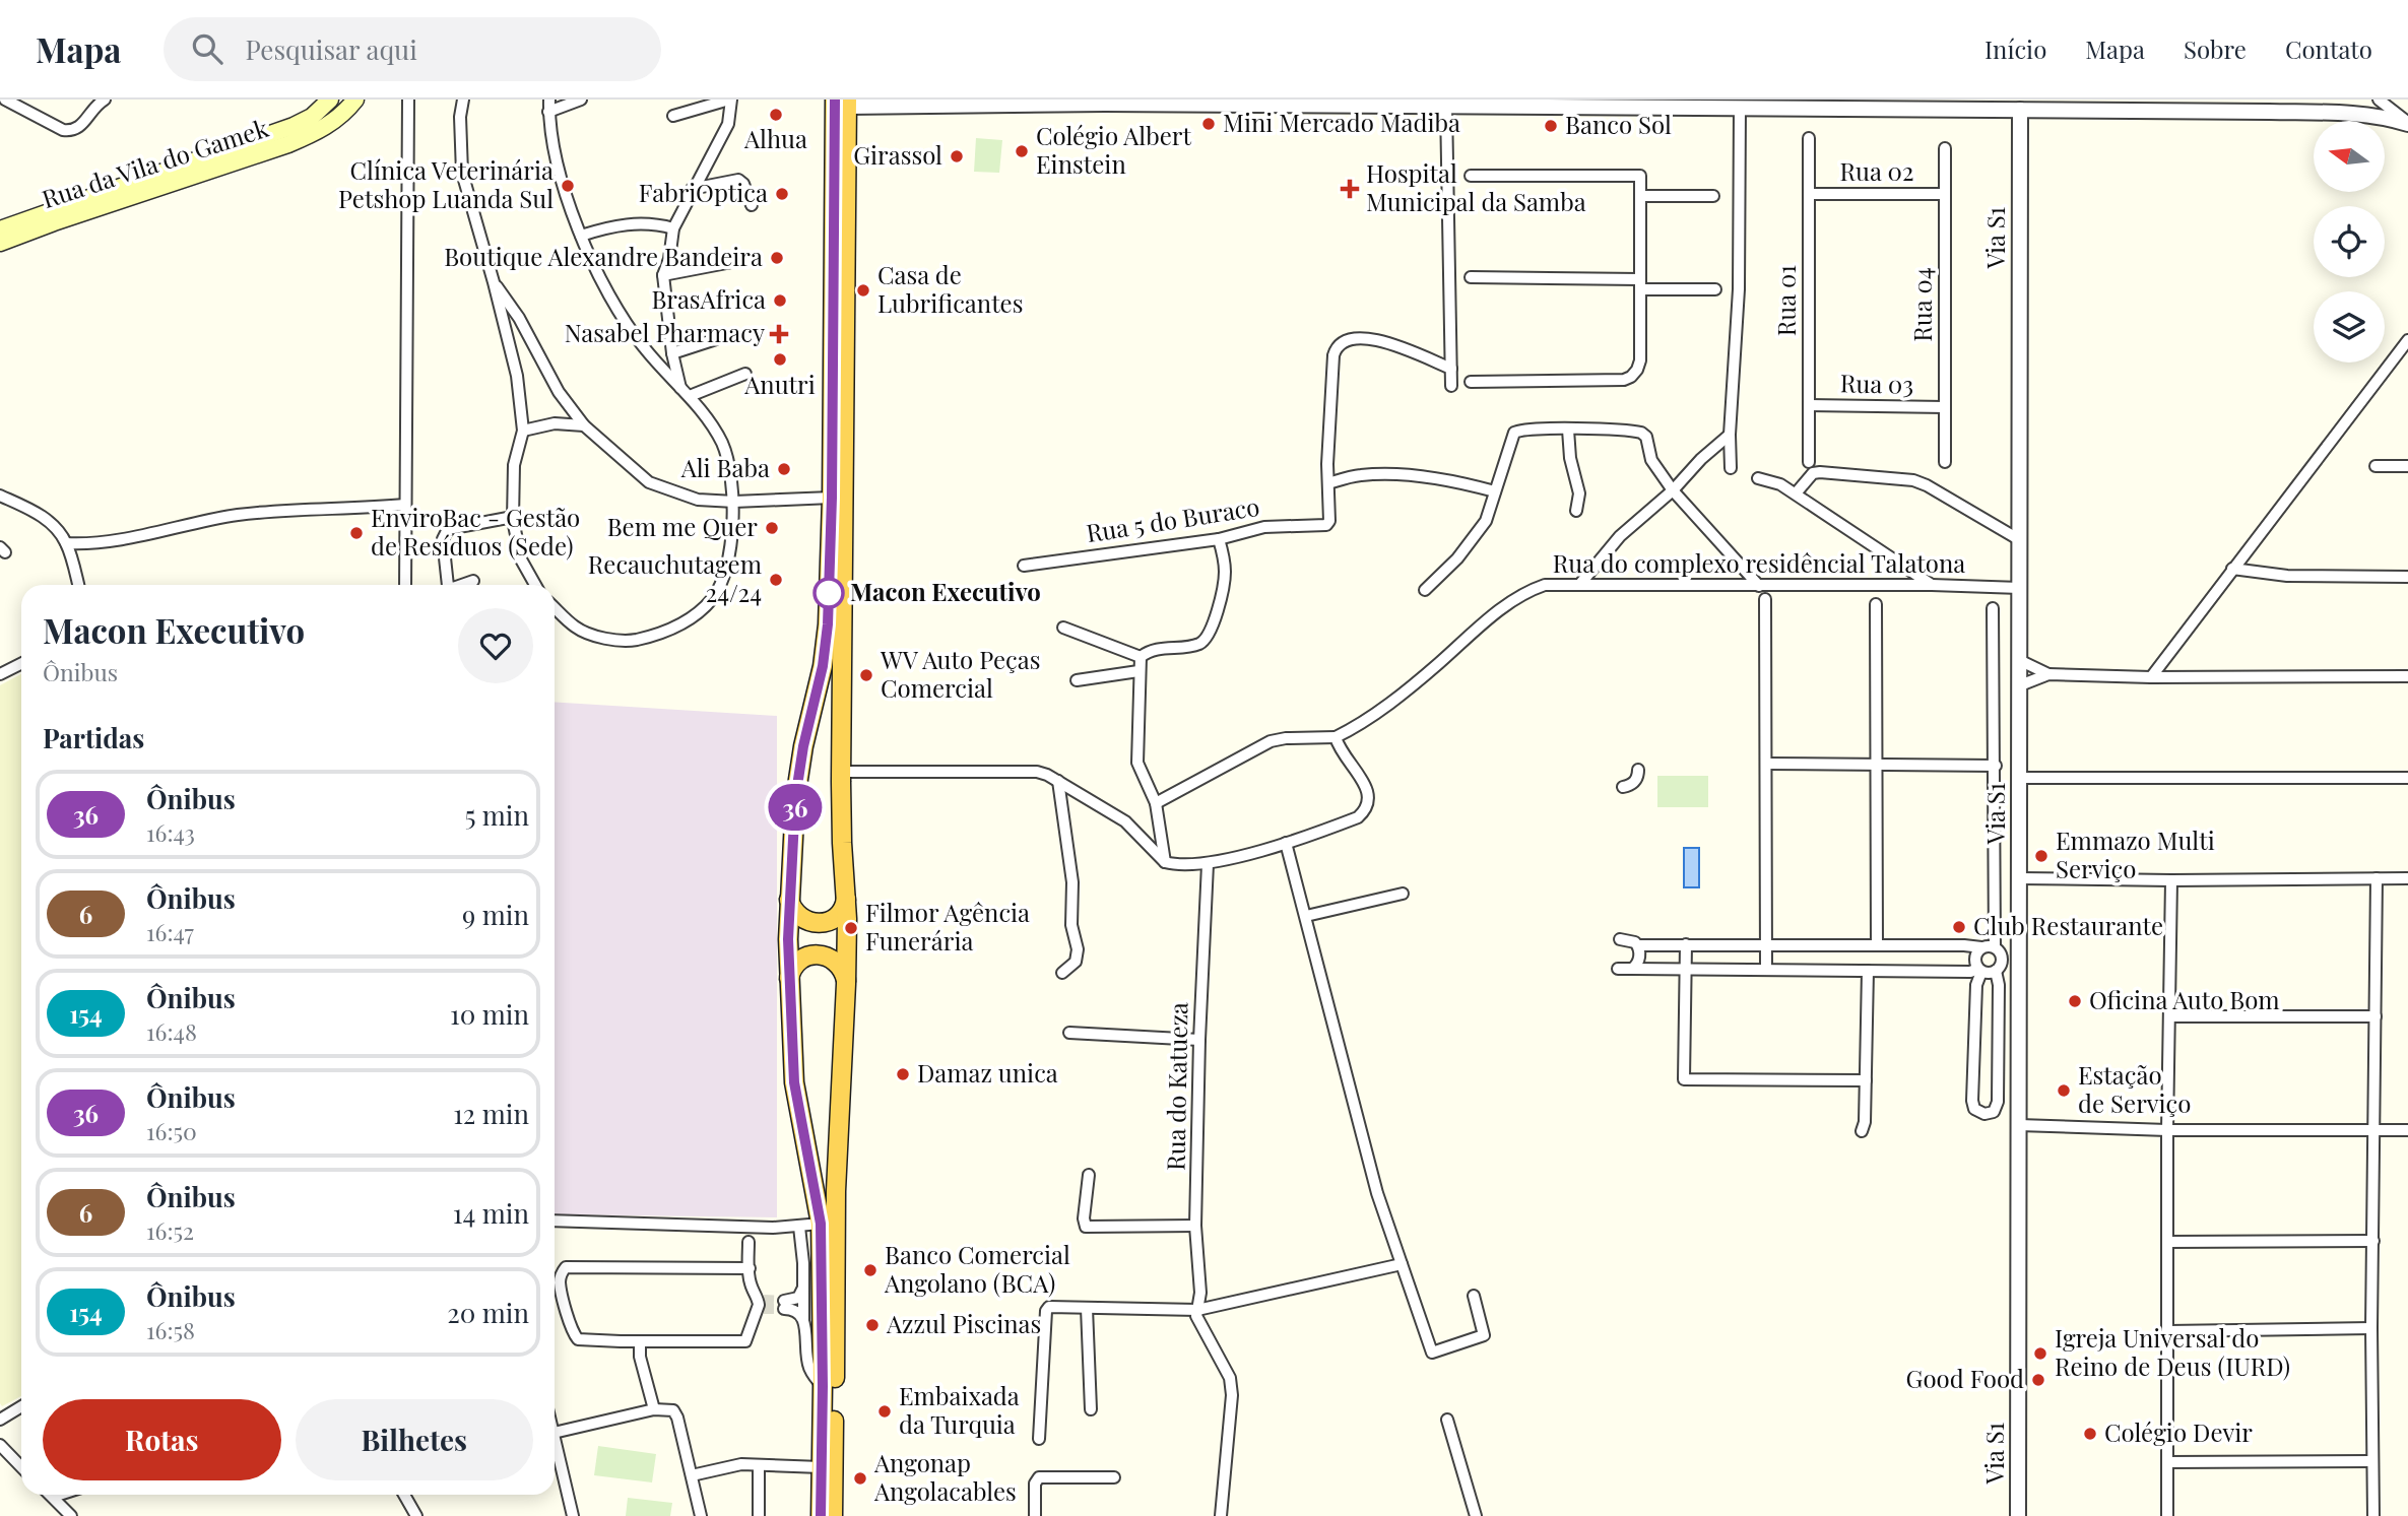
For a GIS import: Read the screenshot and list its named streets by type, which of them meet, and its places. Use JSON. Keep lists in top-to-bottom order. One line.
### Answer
{"streets":{"main road":["Rua da Vila do Gamek"],"street":["Rua 02","Via S1","Rua 01","Rua 04","Rua 03","Rua 5 do Buraco","Rua do complexo residêncial Talatona","Rua do Katueza"]},"crossings":[["Rua 02","Rua 01"],["Rua 02","Rua 04"],["Via S1","Rua do complexo residêncial Talatona"],["Rua 01","Rua 03"],["Rua 04","Rua 03"]],"places":{"other":["Alhua","Mini Mercado Madiba","Banco Sol","Colégio Albert Einstein","Girassol","Clínica Veterinária Petshop Luanda Sul","FabriOptica","Boutique Alexandre Bandeira","Casa de Lubrificantes","BrasAfrica","Anutri","Ali Baba","Bem me Quer","EnviroBac - Gestão de Resíduos (Sede)","Recauchutagem 24/24","Macon Executivo","WV Auto Peças Comercial","Emmazo Multi Serviço","Club Restaurante","Filmor Agência Funerária","Oficina Auto Bom","Damaz unica","Estação de Serviço","Banco Comercial Angolano (BCA)","Azzul Piscinas","Igreja Universal do Reino de Deus (IURD)","Good Food","Embaixada da Turquia","Colégio Devir","Angonap Angolacables"],"health":["Hospital Municipal da Samba","Nasabel Pharmacy"]},"lines":["bus line 36"],"north":"left","page":{"header":"Mapa","search":"Pesquisar aqui","nav":["Início","Mapa","Sobre","Contato"],"on_map":"36","heading":[["Macon Executivo","Ônibus"],"Partidas"],"list":[{"mark":"36","name":"Ônibus","note":"16:43","value":"5 min"},{"mark":"6","name":"Ônibus","note":"16:47","value":"9 min"},{"mark":"154","name":"Ônibus","note":"16:48","value":"10 min"},{"mark":"36","name":"Ônibus","note":"16:50","value":"12 min"},{"mark":"6","name":"Ônibus","note":"16:52","value":"14 min"},{"mark":"154","name":"Ônibus","note":"16:58","value":"20 min"}],"buttons":["Rotas","Bilhetes"]}}
